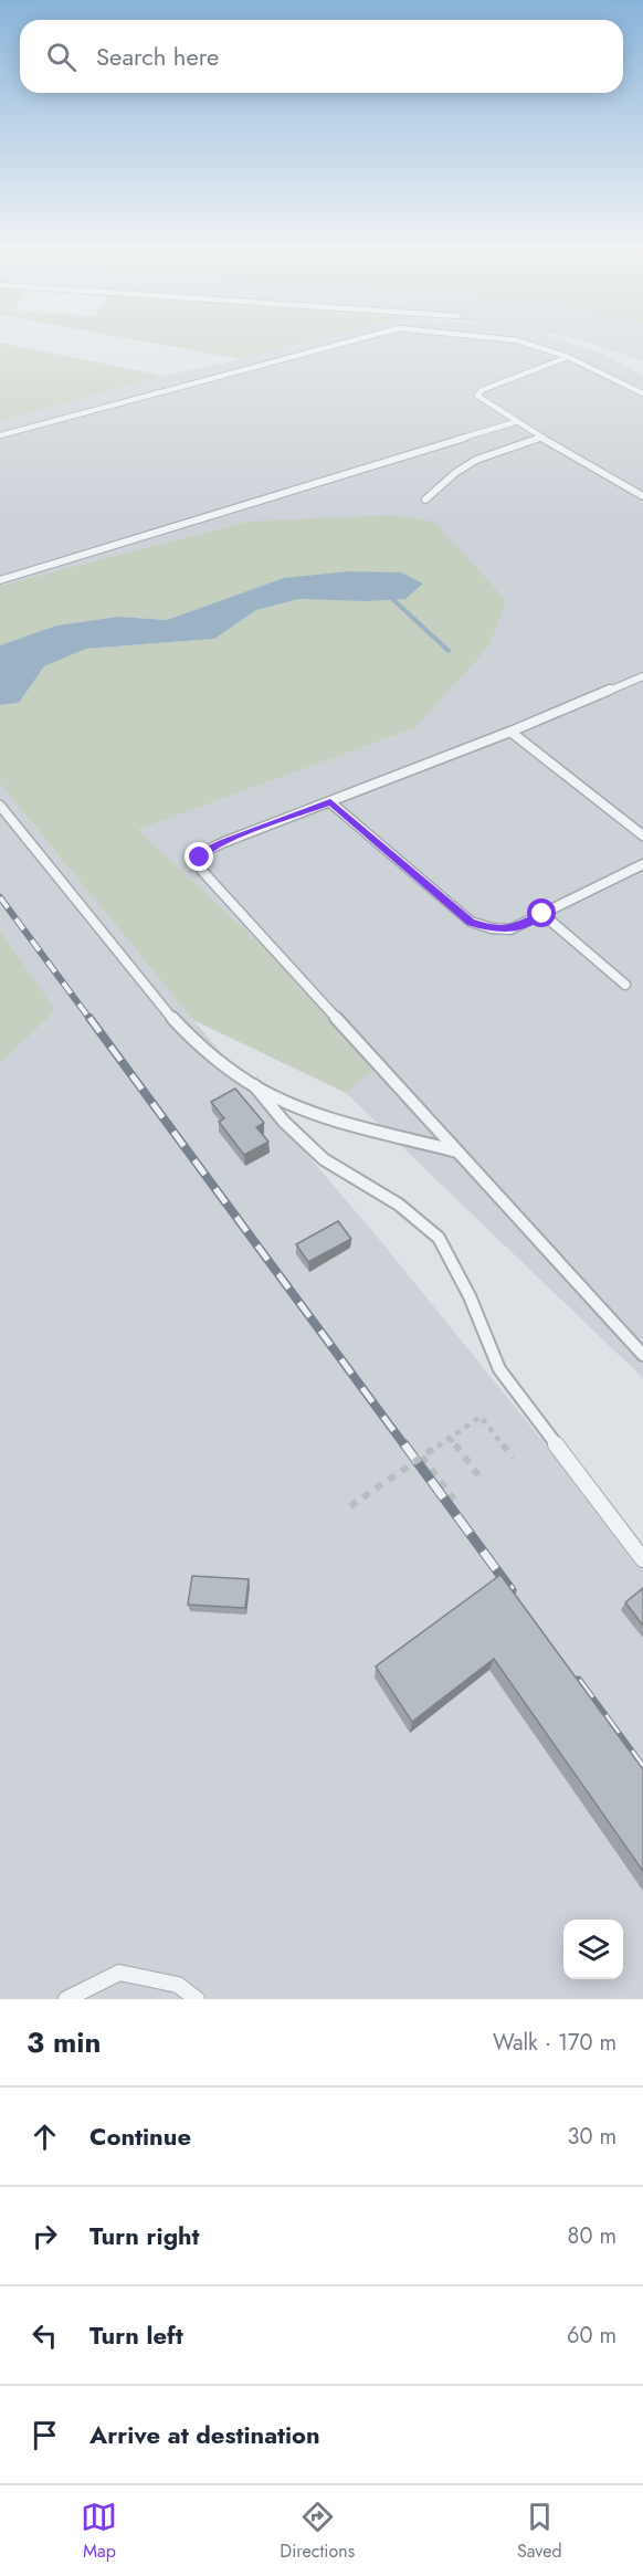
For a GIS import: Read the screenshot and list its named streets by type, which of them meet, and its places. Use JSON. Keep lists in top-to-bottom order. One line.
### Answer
{"page":{"search":"Search here","heading":["3 min","Walk · 170 m"],"list":[["Continue","30 m"],["Turn right","80 m"],["Turn left","60 m"],"Arrive at destination"],"nav":["Map","Directions","Saved"]}}
